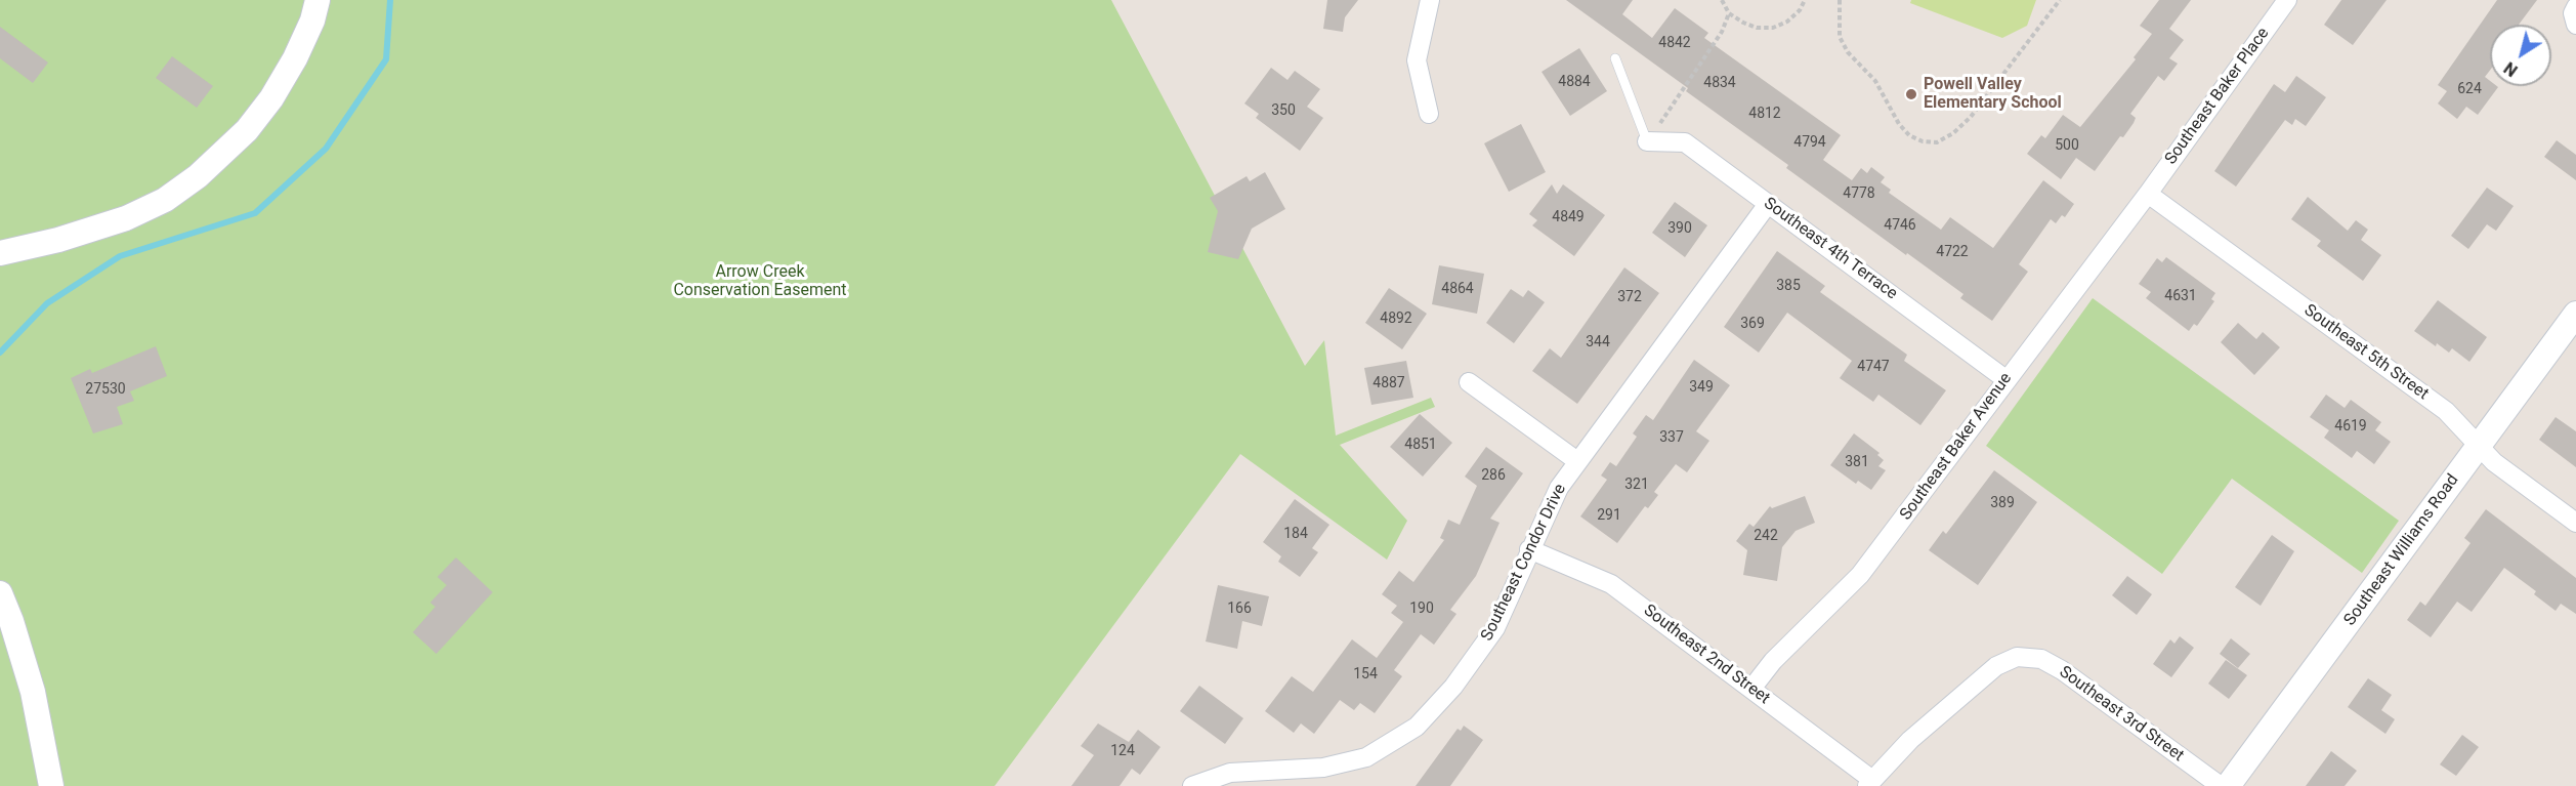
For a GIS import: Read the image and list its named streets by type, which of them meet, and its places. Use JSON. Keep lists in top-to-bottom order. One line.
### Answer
{"streets":{"street":["Southeast Baker Place","Southeast 4th Terrace","Southeast 5th Street","Southeast Baker Avenue","Southeast Williams Road","Southeast Condor Drive","Southeast 2nd Street","Southeast 3rd Street"]},"crossings":[["Southeast Baker Place","Southeast 5th Street"],["Southeast Baker Place","Southeast Baker Avenue"],["Southeast 4th Terrace","Southeast Baker Avenue"],["Southeast 4th Terrace","Southeast Condor Drive"],["Southeast 5th Street","Southeast Baker Avenue"],["Southeast 5th Street","Southeast Williams Road"],["Southeast Baker Avenue","Southeast 2nd Street"],["Southeast Condor Drive","Southeast 2nd Street"],["Southeast 2nd Street","Southeast 3rd Street"]],"parks":["Arrow Creek Conservation Easement"],"places":["Powell Valley Elementary School"],"house_numbers":["4842","4884","4834","624","350","4812","4794","500","4778","4849","4746","390","4722","385","4864","4631","372","4892","369","344","4747","4887","349","27530","4619","337","4851","381","286","321","389","291","184","242","166","190","154","124"],"north":"bottom left"}
